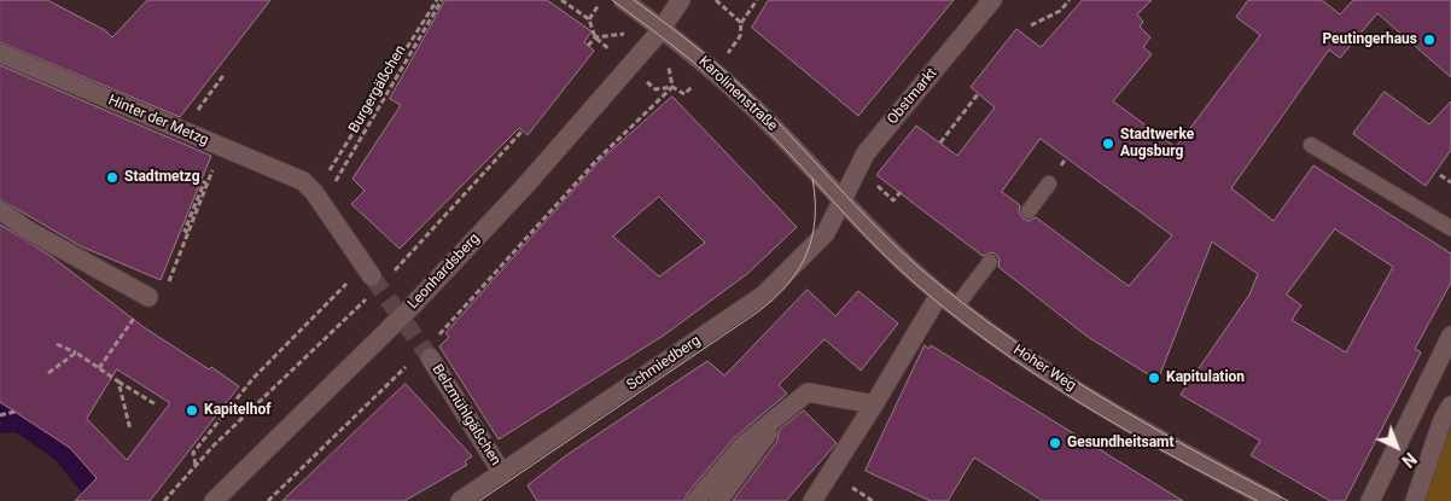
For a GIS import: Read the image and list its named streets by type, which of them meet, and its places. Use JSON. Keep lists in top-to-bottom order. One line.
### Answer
{"streets":{"street":["Karolinenstraße","Obstmarkt","Hinter der Metzg","Leonhardsberg","Schmiedberg","Hoher Weg","Belzmühlgäßchen"],"path":["Burgergäßchen"]},"crossings":[["Burgergäßchen","Hinter der Metzg"],["Karolinenstraße","Obstmarkt"],["Karolinenstraße","Leonhardsberg"],["Karolinenstraße","Schmiedberg"],["Karolinenstraße","Hoher Weg"],["Obstmarkt","Schmiedberg"],["Obstmarkt","Hoher Weg"],["Schmiedberg","Hoher Weg"],["Schmiedberg","Belzmühlgäßchen"]],"places":["Peutingerhaus","Stadtwerke Augsburg","Stadtmetzg","Kapitulation","Kapitelhof","Gesundheitsamt"],"north":"bottom right"}
